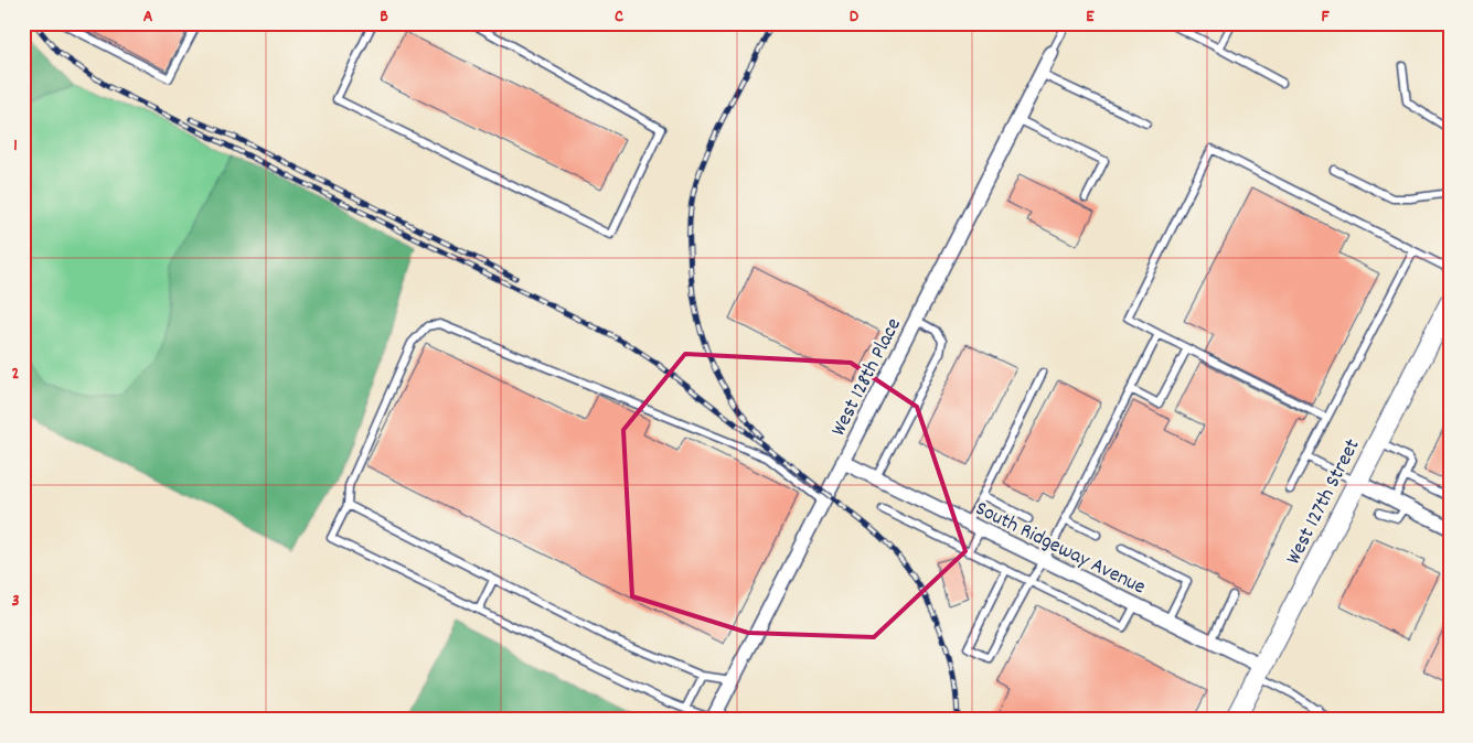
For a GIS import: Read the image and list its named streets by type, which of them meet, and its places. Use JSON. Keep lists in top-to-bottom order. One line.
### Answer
{"streets":{"main road":["West 127th Street"],"street":["West 128th Place","South Ridgeway Avenue"]},"crossings":[["West 128th Place","South Ridgeway Avenue"],["West 127th Street","South Ridgeway Avenue"]],"grid":{"columns":["A","B","C","D","E","F"],"rows":["1","2","3"]}}
